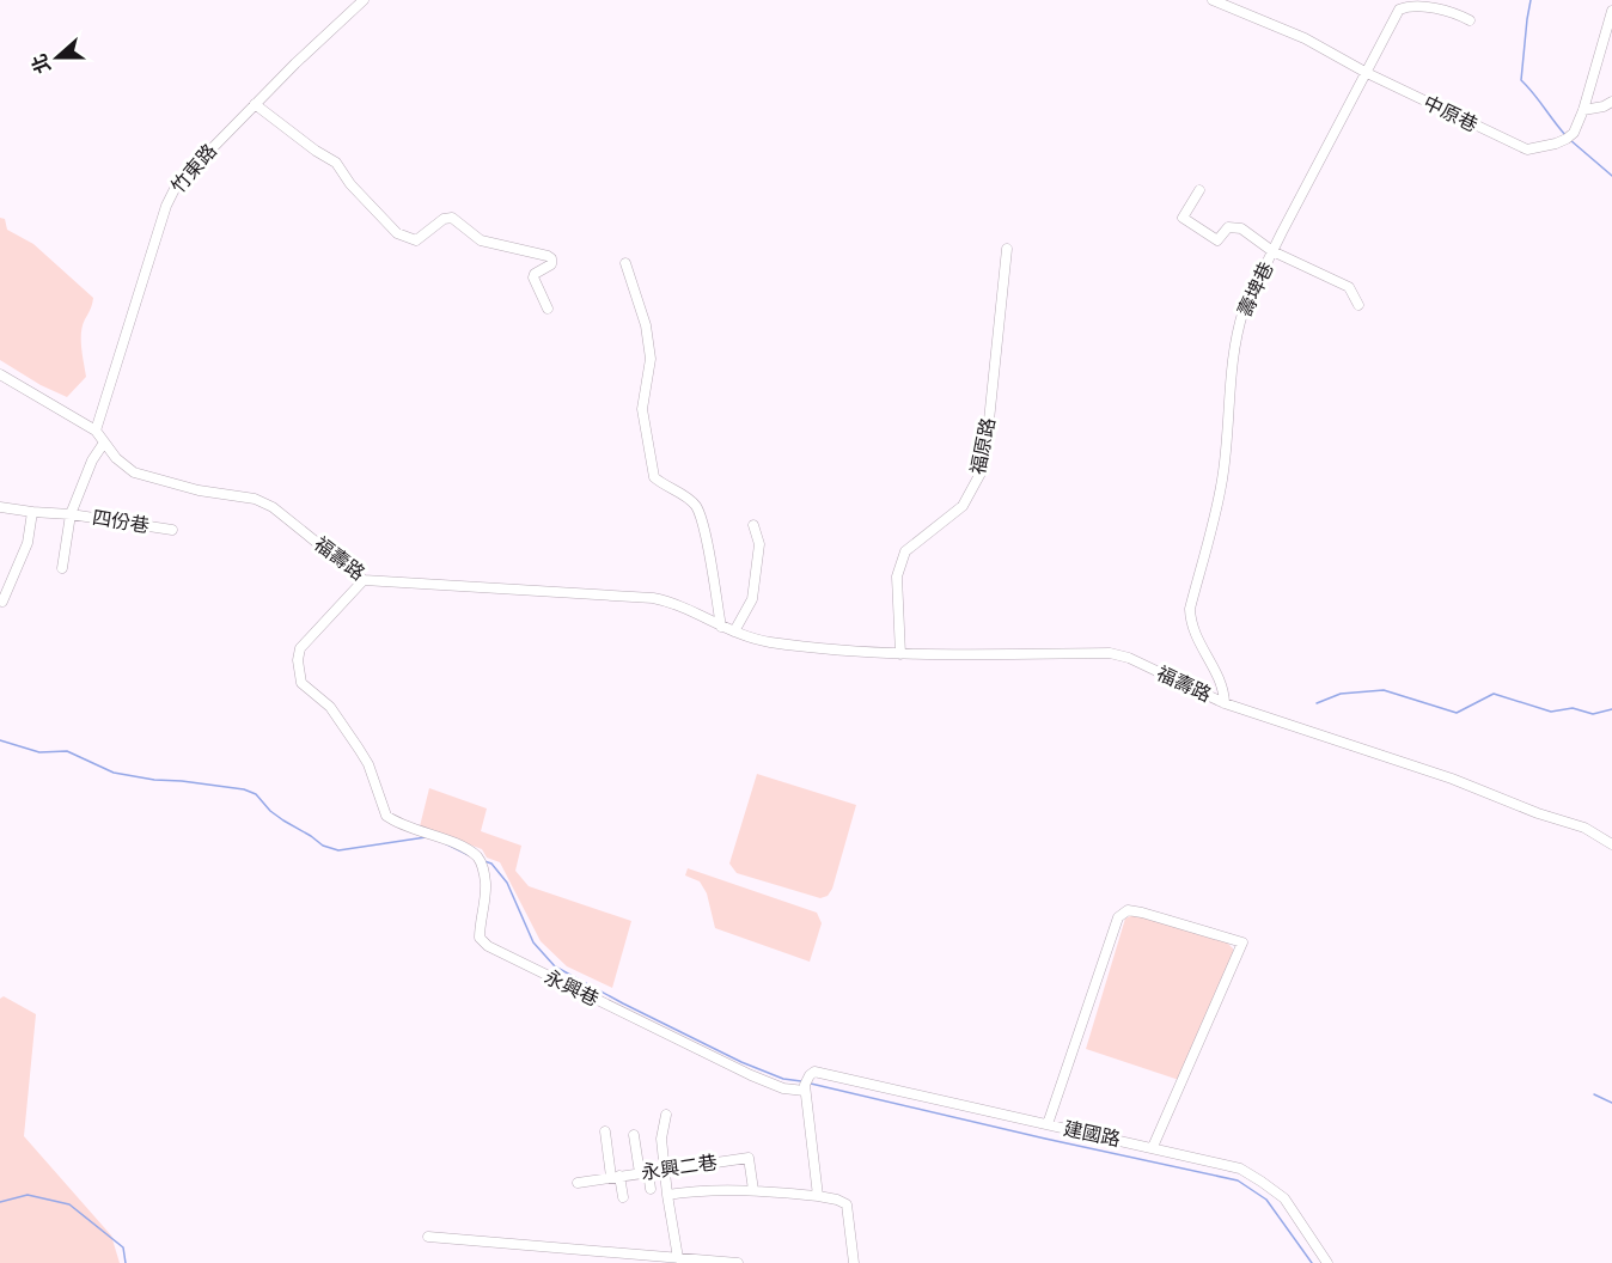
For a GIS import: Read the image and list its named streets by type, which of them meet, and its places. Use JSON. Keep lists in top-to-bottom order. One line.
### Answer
{"streets":{"street":["中原巷","竹東路","壽埤巷","福原路","四份巷","福壽路","永興巷","建國路","永興二巷"]},"crossings":[["中原巷","壽埤巷"],["竹東路","福壽路"],["壽埤巷","福壽路"],["福原路","福壽路"],["四份巷","福壽路"],["福壽路","永興巷"],["永興巷","建國路"]],"north":"left"}
